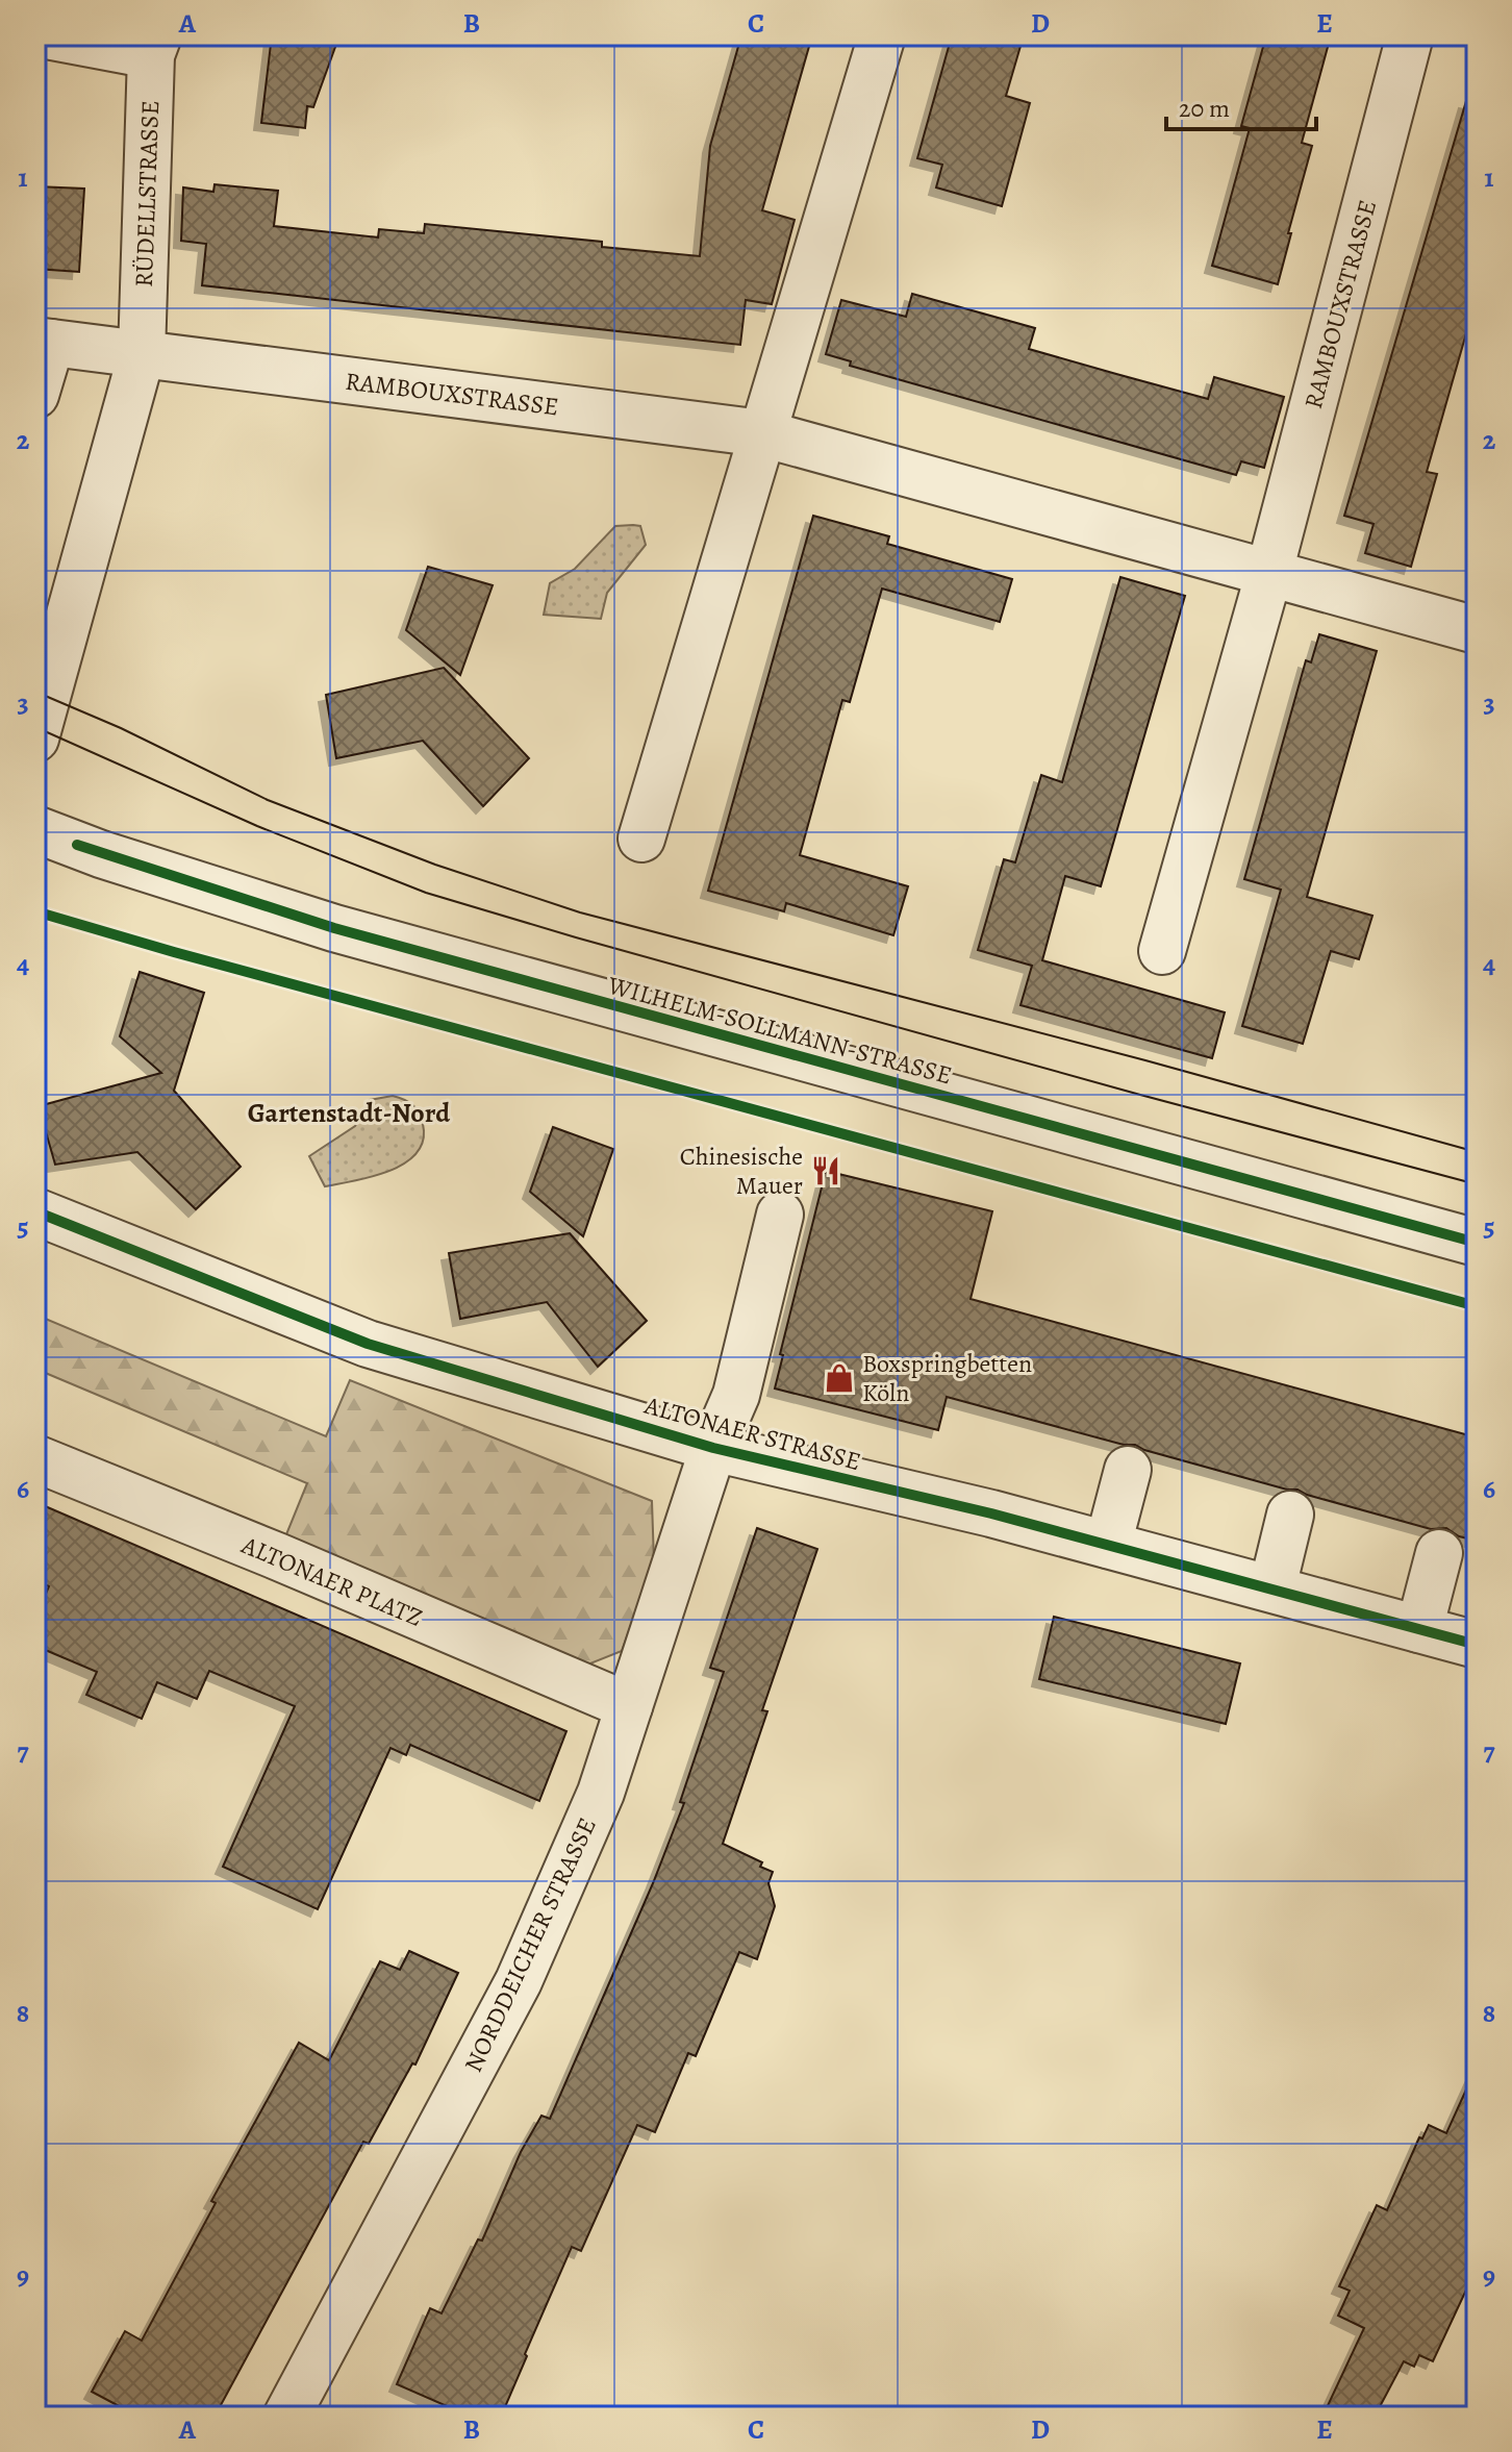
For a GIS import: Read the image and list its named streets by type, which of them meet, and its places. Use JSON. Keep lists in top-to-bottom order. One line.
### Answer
{"streets":{"street":["RÜDELLSTRASSE","RAMBOUXSTRASSE","WILHELM-SOLLMANN-STRASSE","ALTONAER STRASSE","ALTONAER PLATZ","NORDDEICHER STRASSE"]},"crossings":[["RÜDELLSTRASSE","RAMBOUXSTRASSE"],["ALTONAER STRASSE","NORDDEICHER STRASSE"],["ALTONAER PLATZ","NORDDEICHER STRASSE"]],"districts":["Gartenstadt-Nord"],"places":{"restaurant":["Chinesische Mauer"],"shop":["Boxspringbetten Köln"]},"scale_bar":"20 m","grid":{"columns":["A","B","C","D","E"],"rows":["1","2","3","4","5","6","7","8","9"]}}
